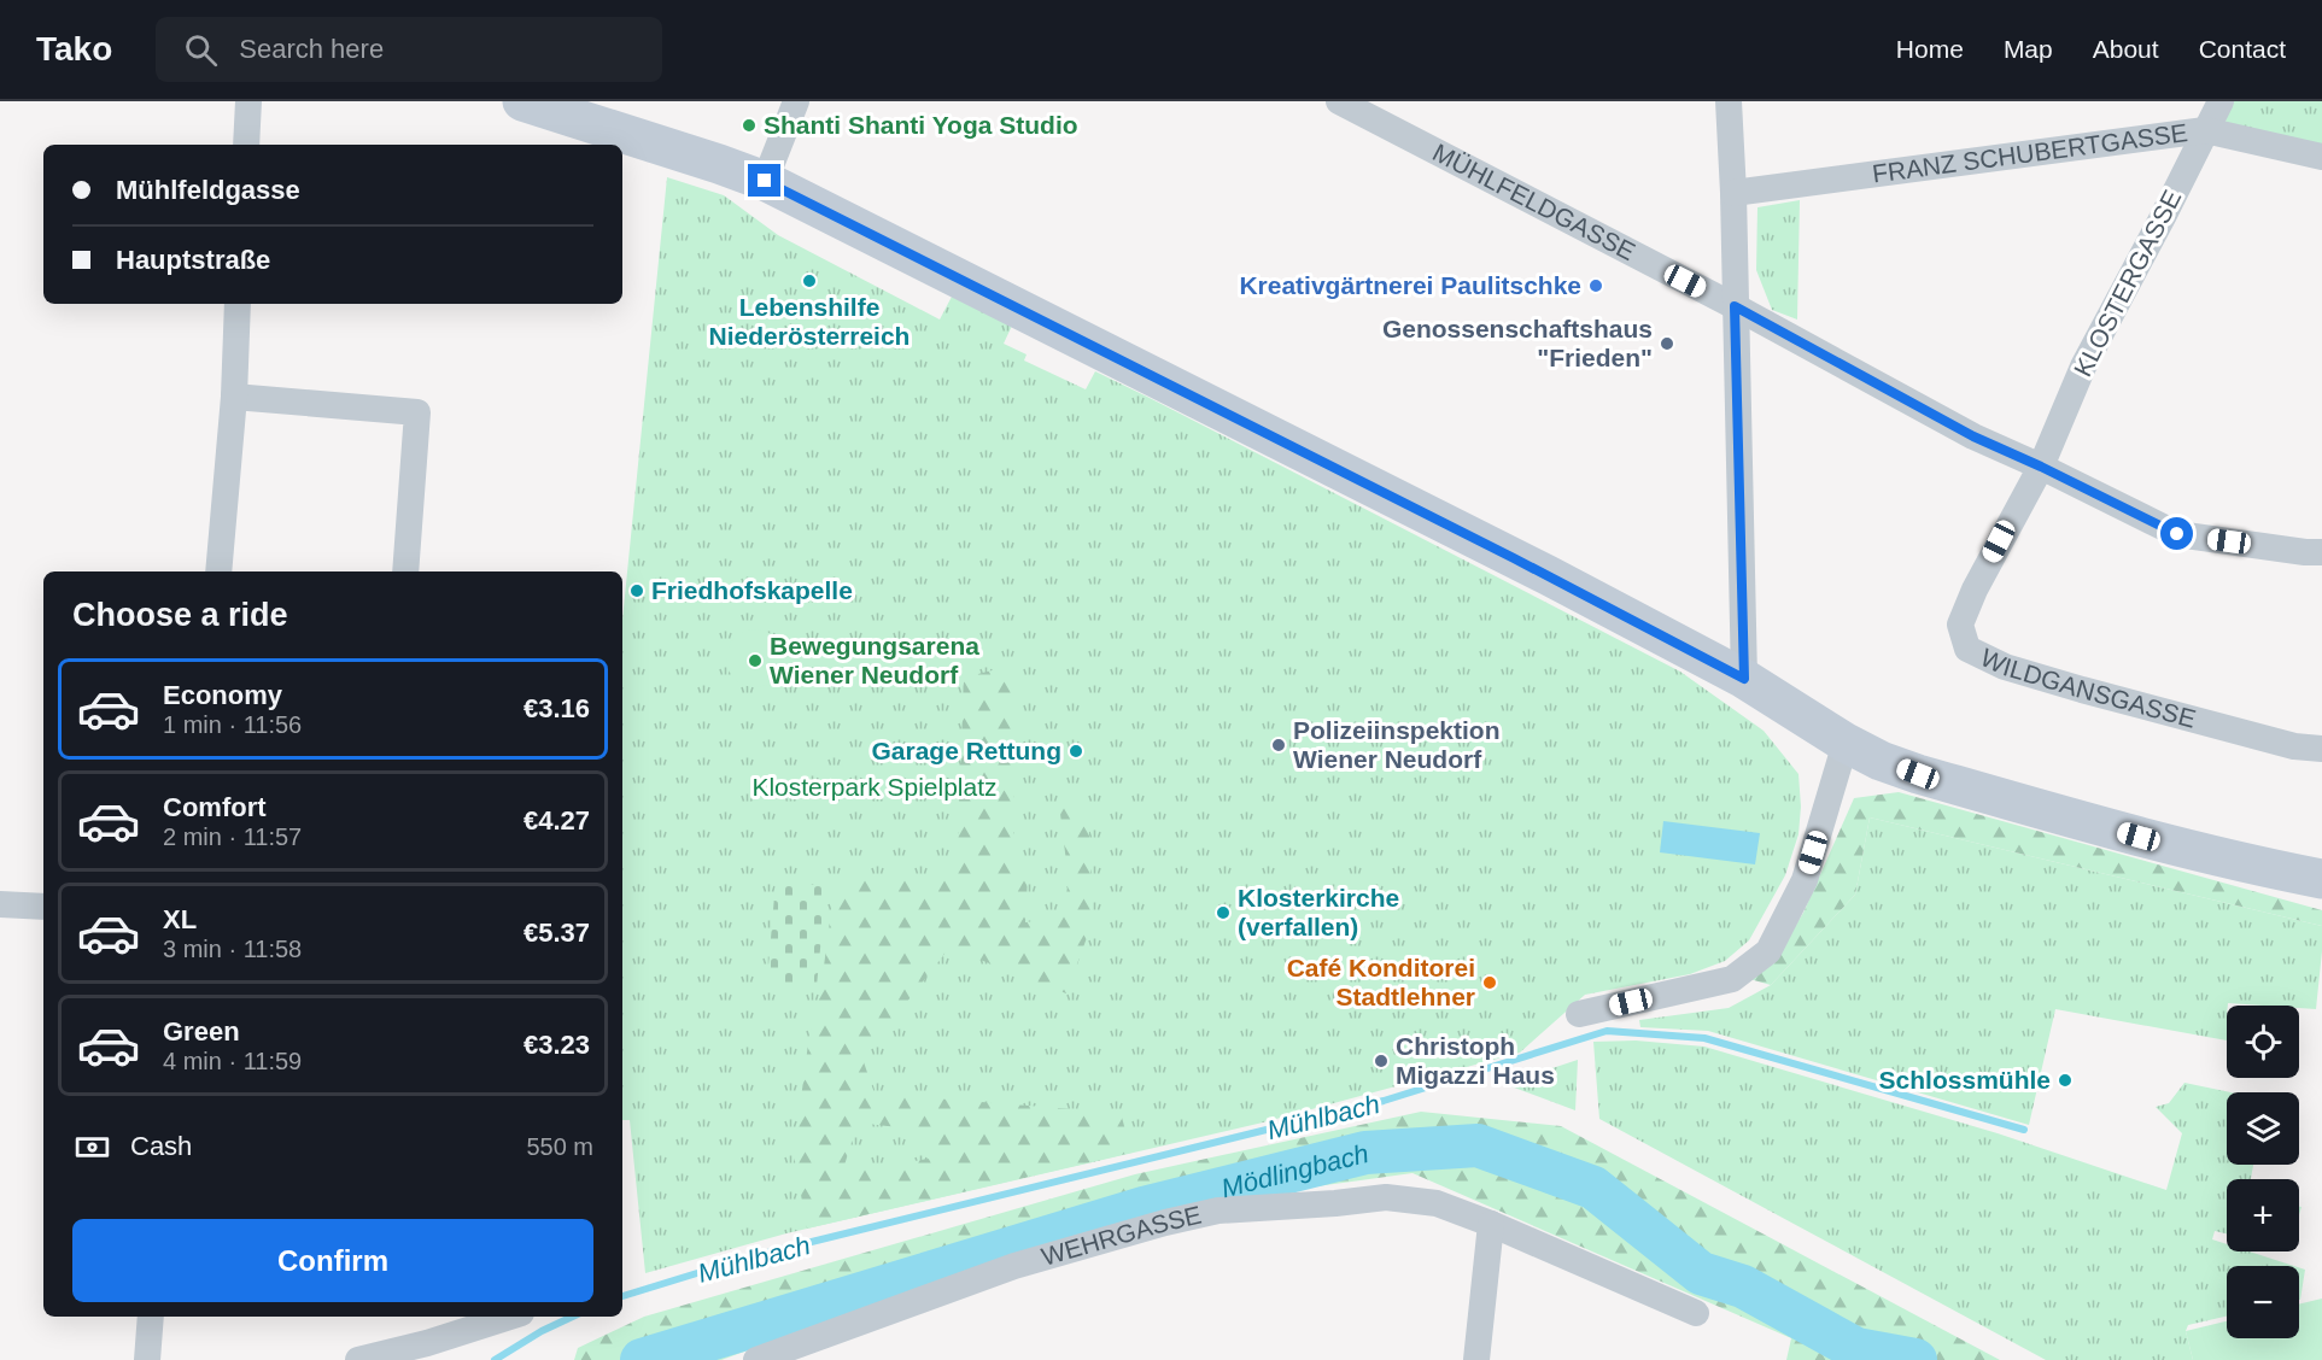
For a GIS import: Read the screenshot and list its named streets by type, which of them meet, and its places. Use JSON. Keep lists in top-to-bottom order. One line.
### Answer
{"streets":{"street":["FRANZ SCHUBERTGASSE","MÜHLFELDGASSE","KLOSTERGASSE","WILDGANSGASSE","WEHRGASSE"]},"crossings":[["FRANZ SCHUBERTGASSE","KLOSTERGASSE"],["MÜHLFELDGASSE","KLOSTERGASSE"],["MÜHLFELDGASSE","WILDGANSGASSE"],["KLOSTERGASSE","WILDGANSGASSE"]],"water":["Mühlbach","Mödlingbach"],"parks":["Klosterpark Spielplatz"],"places":["Shanti Shanti Yoga Studio","Lebenshilfe Niederösterreich","Kreativgärtnerei Paulitschke","Genossenschaftshaus \"Frieden\"","Friedhofskapelle","Bewegungsarena Wiener Neudorf","Polizeiinspektion Wiener Neudorf","Garage Rettung","Klosterkirche (verfallen)","Café Konditorei Stadtlehner","Christoph Migazzi Haus","Schlossmühle"],"page":{"header":"Tako","search":"Search here","nav":["Home","Map","About","Contact"],"banner":["Mühlfeldgasse","Hauptstraße"],"heading":"Choose a ride","list":[{"name":"Economy","note":"1 min · 11:56","value":"€3.16"},{"name":"Comfort","note":"2 min · 11:57","value":"€4.27"},{"name":"XL","note":"3 min · 11:58","value":"€5.37"},{"name":"Green","note":"4 min · 11:59","value":"€3.23"}],"map_buttons":["+","−"],"pay":["Cash","550 m"],"buttons":"Confirm"}}
